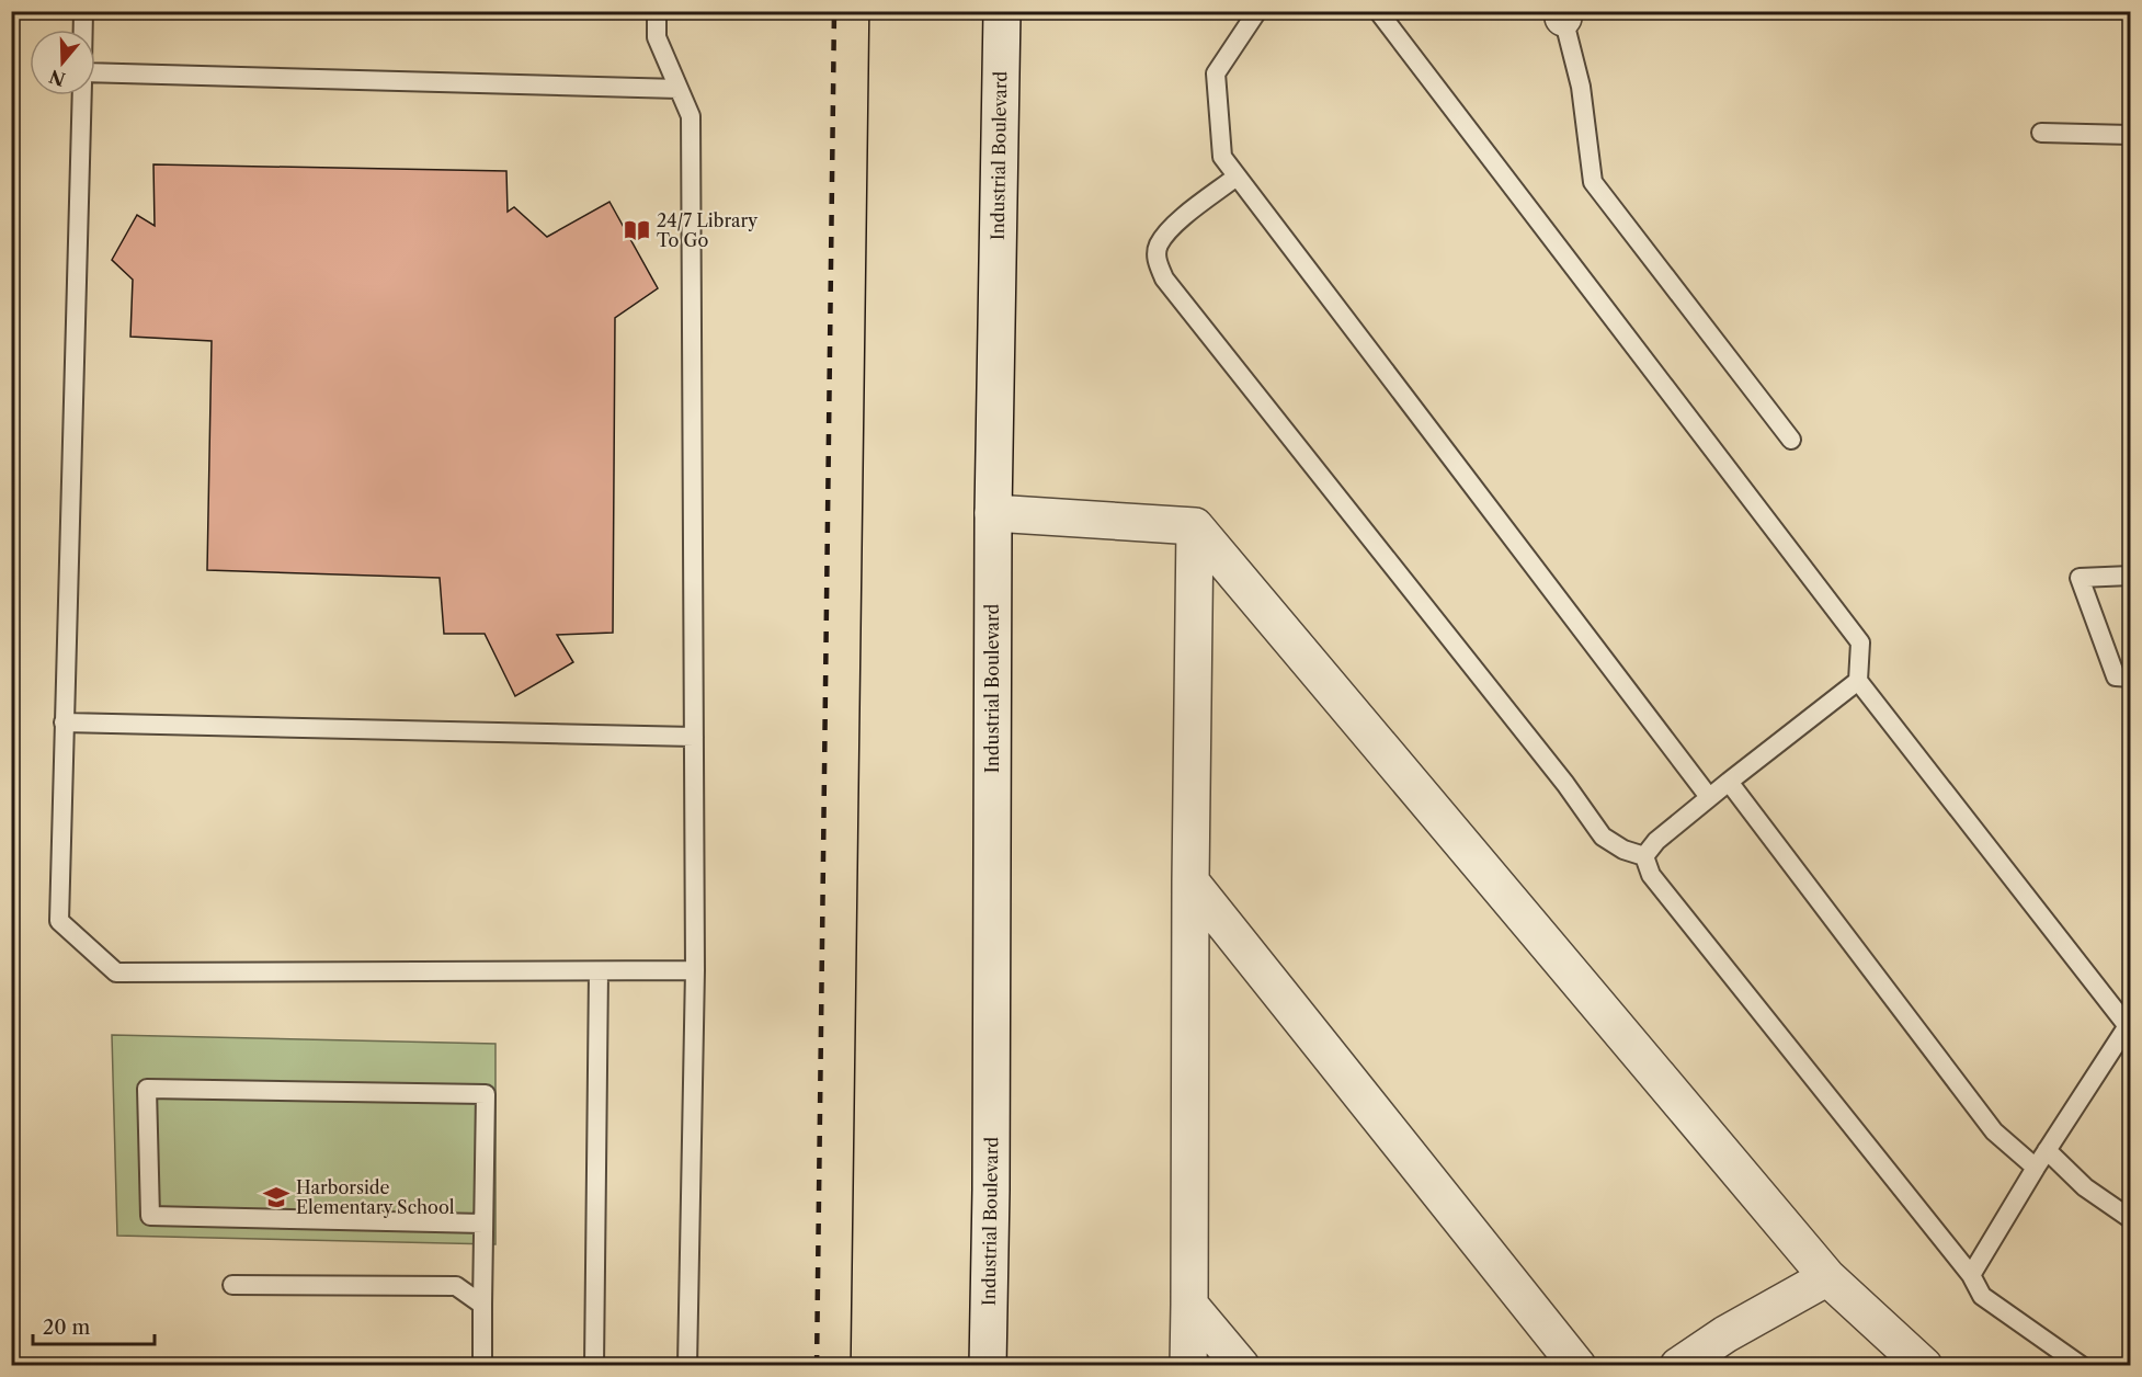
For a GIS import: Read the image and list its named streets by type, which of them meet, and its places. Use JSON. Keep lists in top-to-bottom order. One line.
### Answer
{"streets":{"street":["Industrial Boulevard"]},"places":{"library":["24/7 Library To Go"],"school or university":["Harborside Elementary School"]},"scale_bar":"20 m","north":"bottom"}
